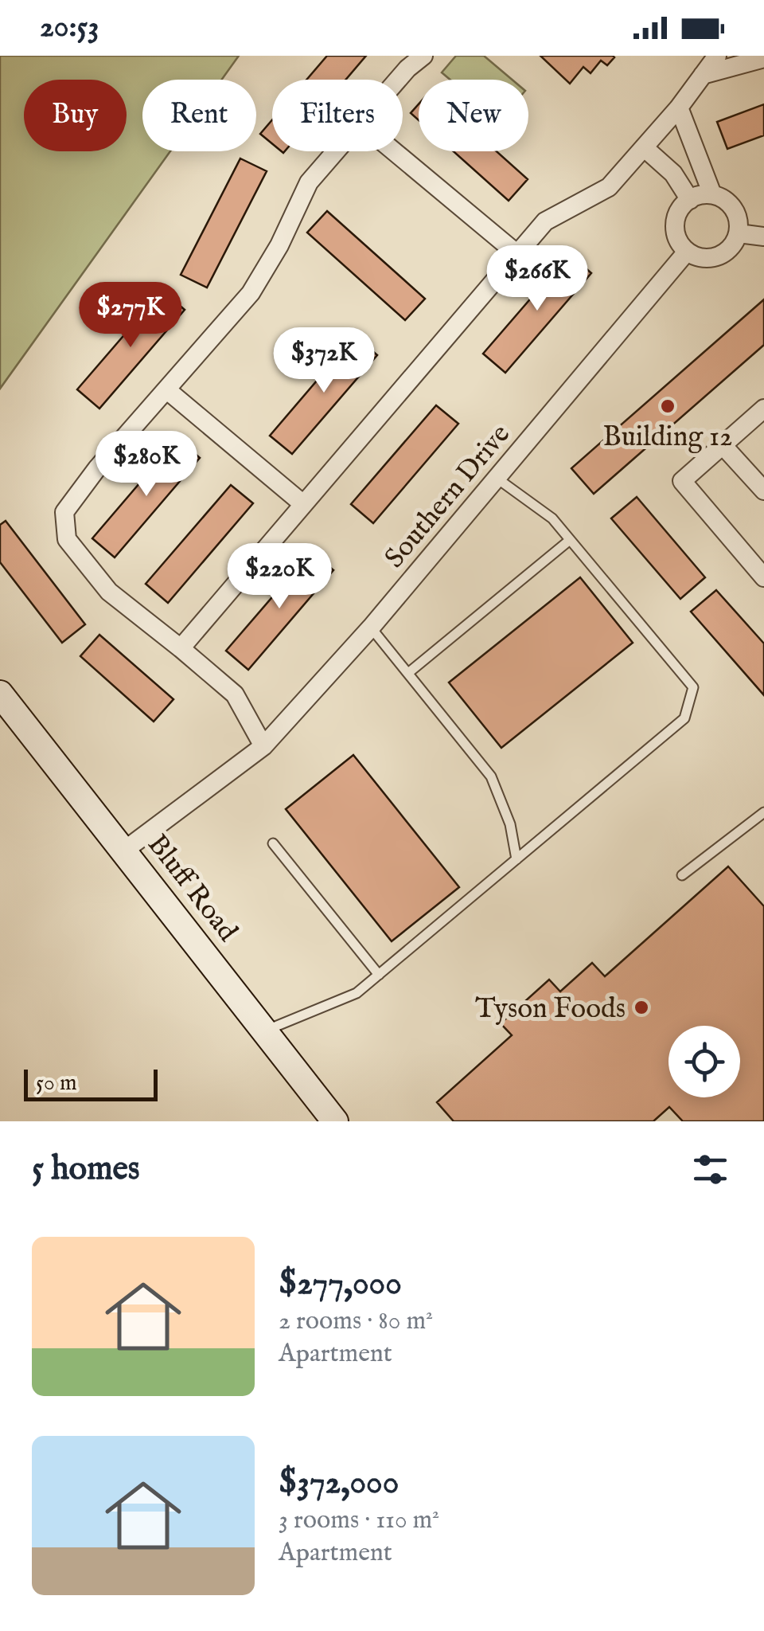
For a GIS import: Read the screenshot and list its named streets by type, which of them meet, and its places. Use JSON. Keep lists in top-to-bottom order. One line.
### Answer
{"streets":{"main road":["Bluff Road"],"street":["Southern Drive"]},"crossings":[["Southern Drive","Bluff Road"]],"places":["Building 12","Tyson Foods"],"scale_bar":"50 m","page":{"status":"20:53","chip":["Buy","Rent","Filters","New"],"price":["$266K","$277K","$372K","$280K","$220K"],"scale":"50 m","heading":"5 homes","list":[{"name":"$277,000","note":"2 rooms · 80 m² · Apartment"},{"name":"$372,000","note":"3 rooms · 110 m² · Apartment"}]}}
